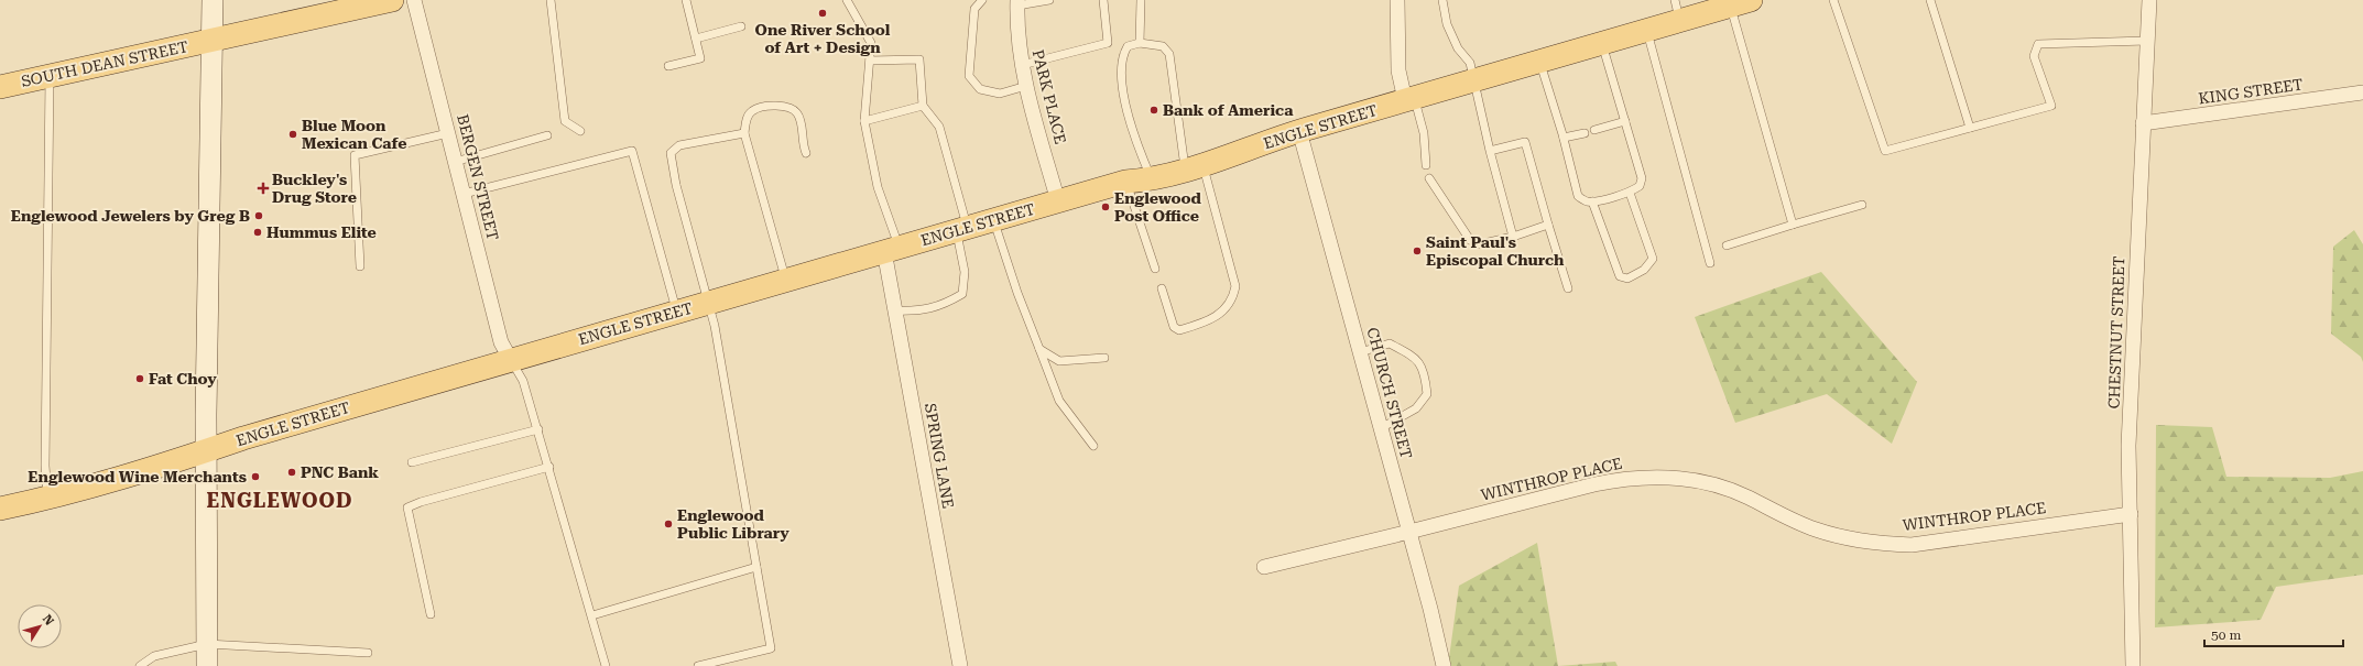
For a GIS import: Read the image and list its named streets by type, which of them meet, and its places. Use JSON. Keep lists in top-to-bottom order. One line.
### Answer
{"streets":{"main road":["SOUTH DEAN STREET","ENGLE STREET"],"street":["KING STREET","PARK PLACE","BERGEN STREET","CHESTNUT STREET","CHURCH STREET","SPRING LANE","WINTHROP PLACE"]},"crossings":[["KING STREET","CHESTNUT STREET"],["PARK PLACE","ENGLE STREET"],["ENGLE STREET","BERGEN STREET"],["ENGLE STREET","CHURCH STREET"],["ENGLE STREET","SPRING LANE"],["CHESTNUT STREET","WINTHROP PLACE"],["CHURCH STREET","WINTHROP PLACE"]],"districts":["ENGLEWOOD"],"places":{"other":["One River School of Art + Design","Bank of America","Blue Moon Mexican Cafe","Englewood Post Office","Englewood Jewelers by Greg B","Hummus Elite","Saint Paul's Episcopal Church","Fat Choy","PNC Bank","Englewood Wine Merchants","Englewood Public Library"],"health":["Buckley's Drug Store"]},"scale_bar":"50 m","north":"top right"}
